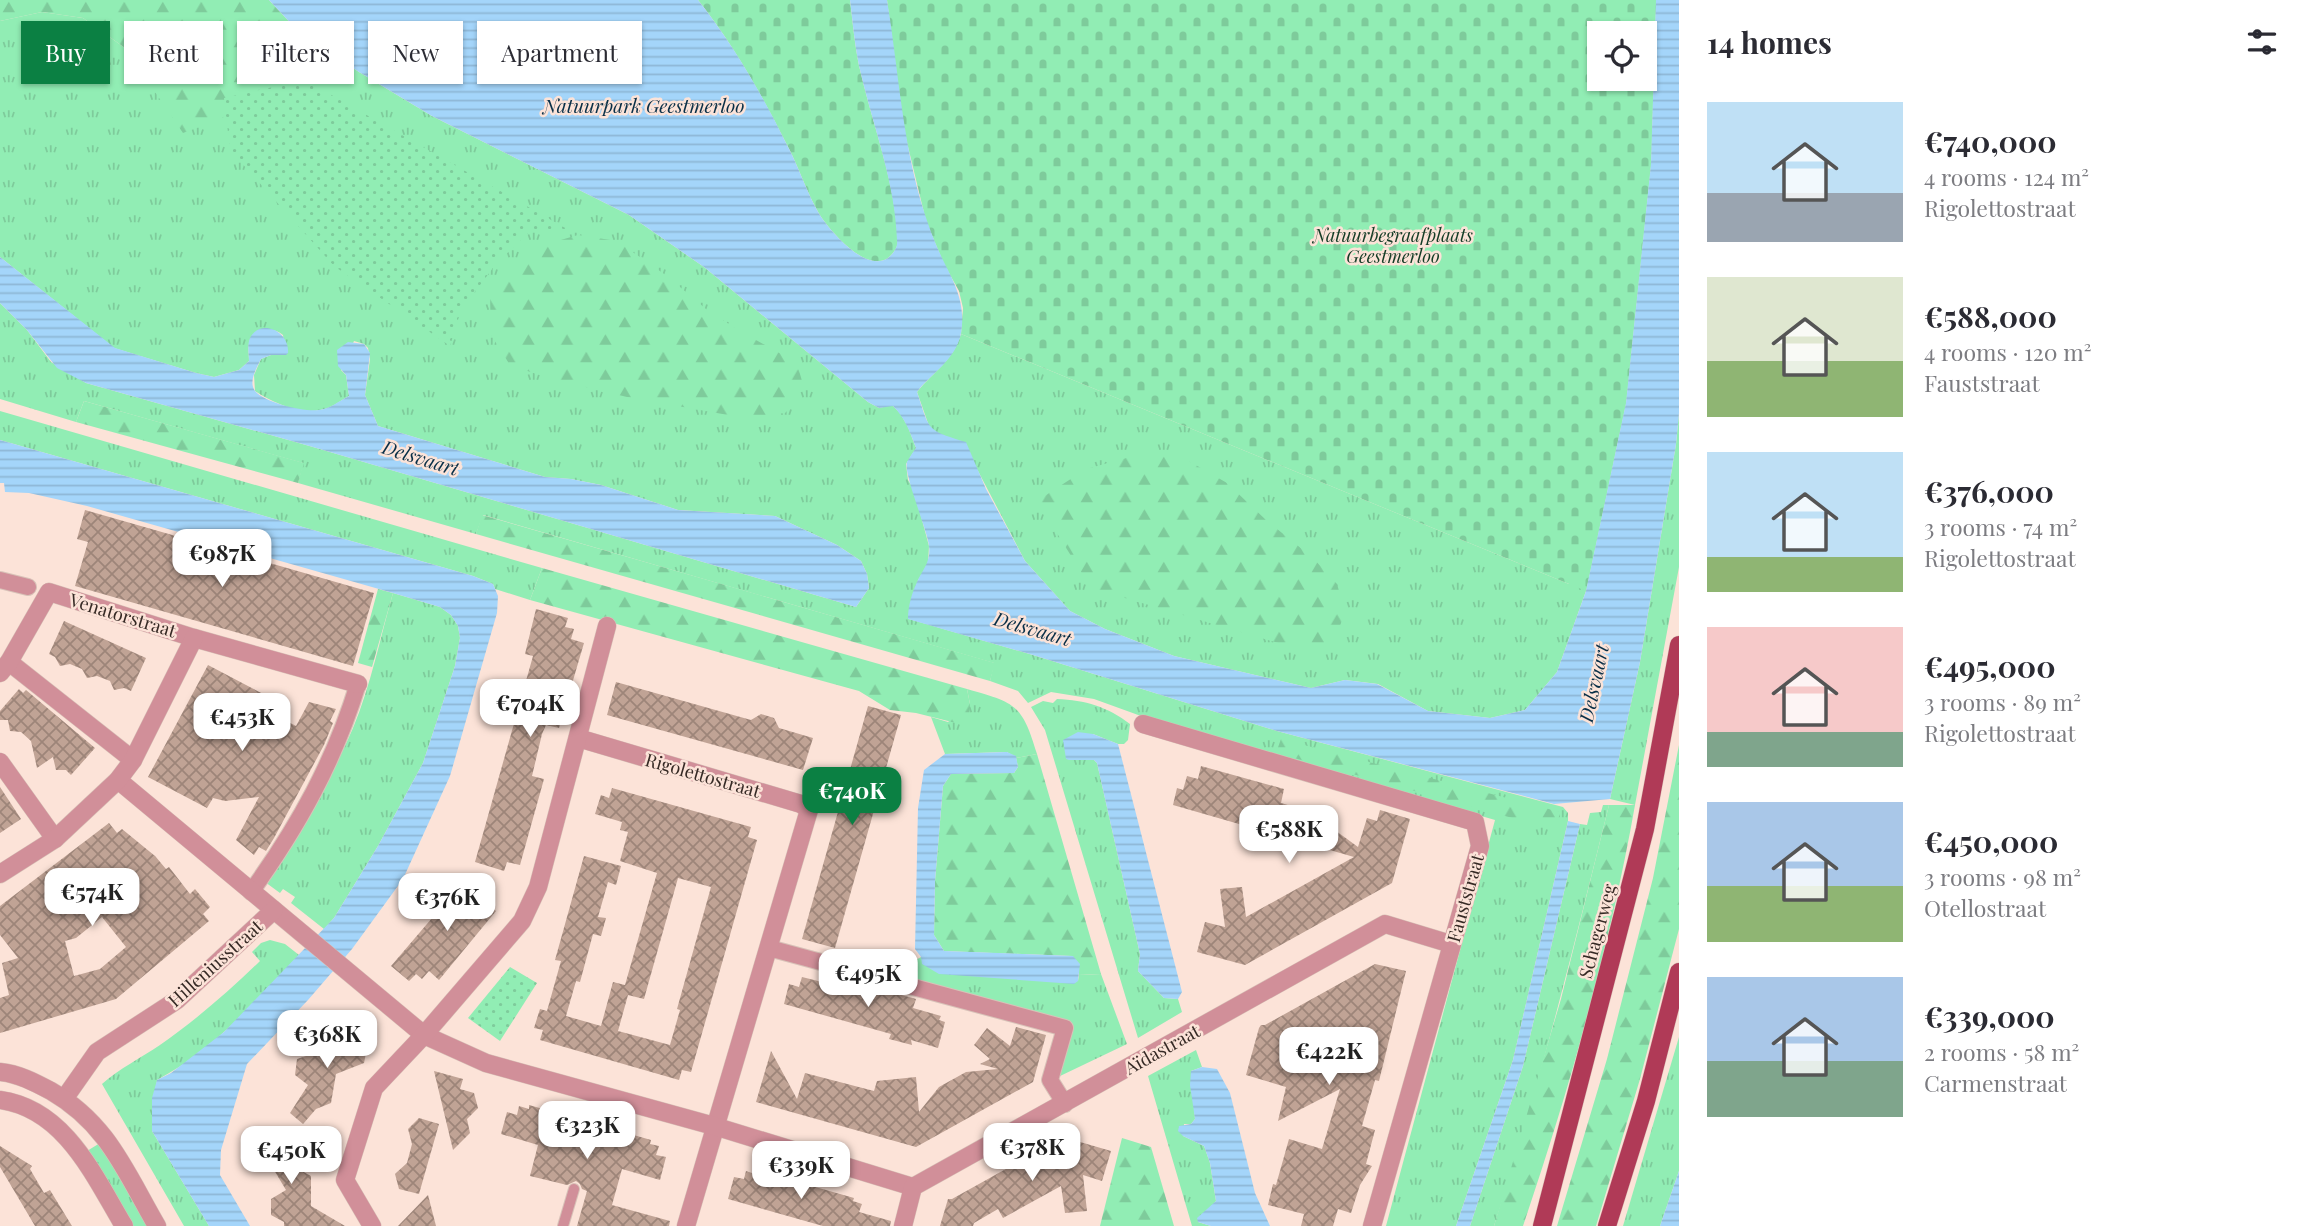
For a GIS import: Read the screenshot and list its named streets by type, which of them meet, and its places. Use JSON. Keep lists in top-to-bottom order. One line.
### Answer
{"streets":{"main road":["Schagerweg"],"street":["Venatorstraat","Rigolettostraat","Fauststraat","Hilleniusstraat","Aïdastraat"]},"crossings":[["Venatorstraat","Hilleniusstraat"],["Fauststraat","Aïdastraat"]],"water":["Natuurpark Geestmerloo","Delsvaart"],"parks":["Natuurbegraafplaats Geestmerloo"],"page":{"heading":"14 homes","chip":["Buy","Rent","Filters","New","Apartment"],"list":[{"name":"€740,000","note":"4 rooms · 124 m² · Rigolettostraat"},{"name":"€588,000","note":"4 rooms · 120 m² · Fauststraat"},{"name":"€376,000","note":"3 rooms · 74 m² · Rigolettostraat"},{"name":"€495,000","note":"3 rooms · 89 m² · Rigolettostraat"},{"name":"€450,000","note":"3 rooms · 98 m² · Otellostraat"},{"name":"€339,000","note":"2 rooms · 58 m² · Carmenstraat"}],"price":["€987K","€704K","€453K","€740K","€588K","€574K","€376K","€495K","€368K","€422K","€323K","€378K","€450K","€339K"]}}
